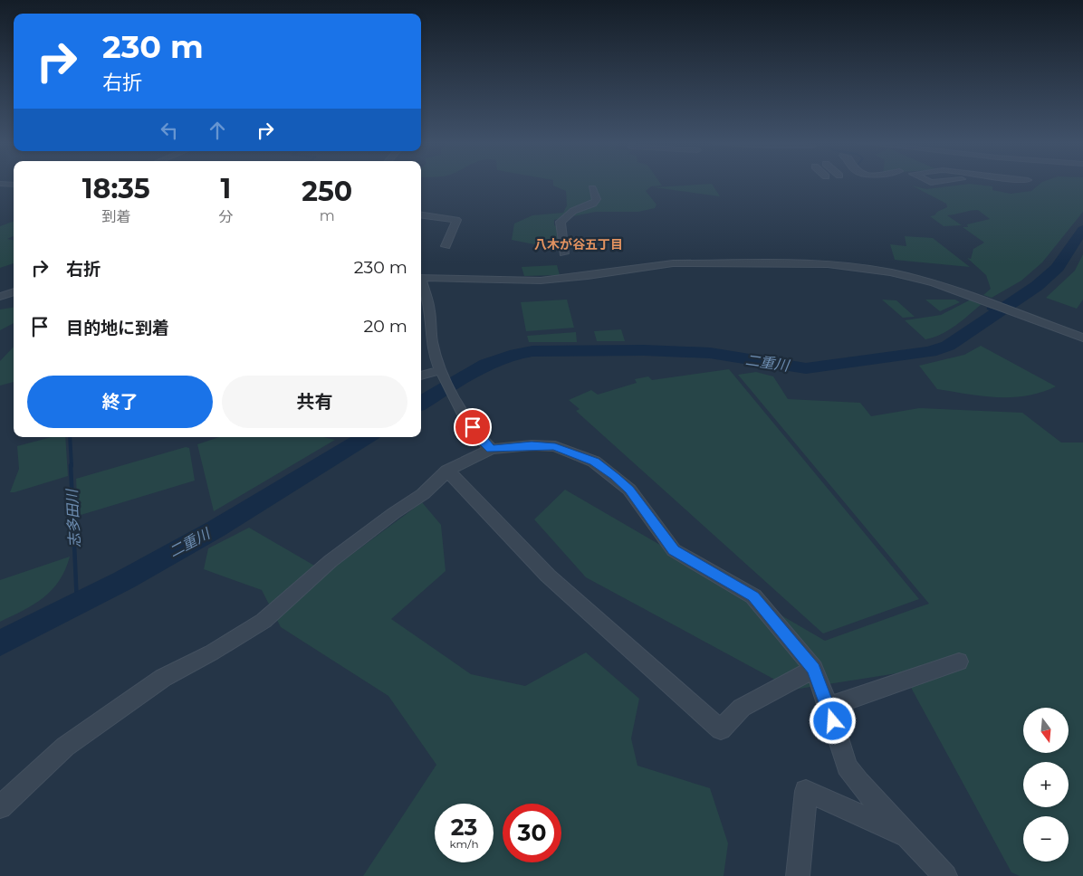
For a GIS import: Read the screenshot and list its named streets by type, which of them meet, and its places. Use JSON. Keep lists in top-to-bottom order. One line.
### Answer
{"districts":["八木が谷五丁目"],"water":["二重川","志多田川"],"north":"bottom","page":{"turn":["230 m","右折"],"eta":["18:35","到着","1","分","250","m"],"list":[{"name":"右折","value":"230 m"},{"name":"目的地に到着","value":"20 m"}],"buttons":["終了","共有"],"map_buttons":["+","−"],"speed":"23 km/h","limit":"30"}}
